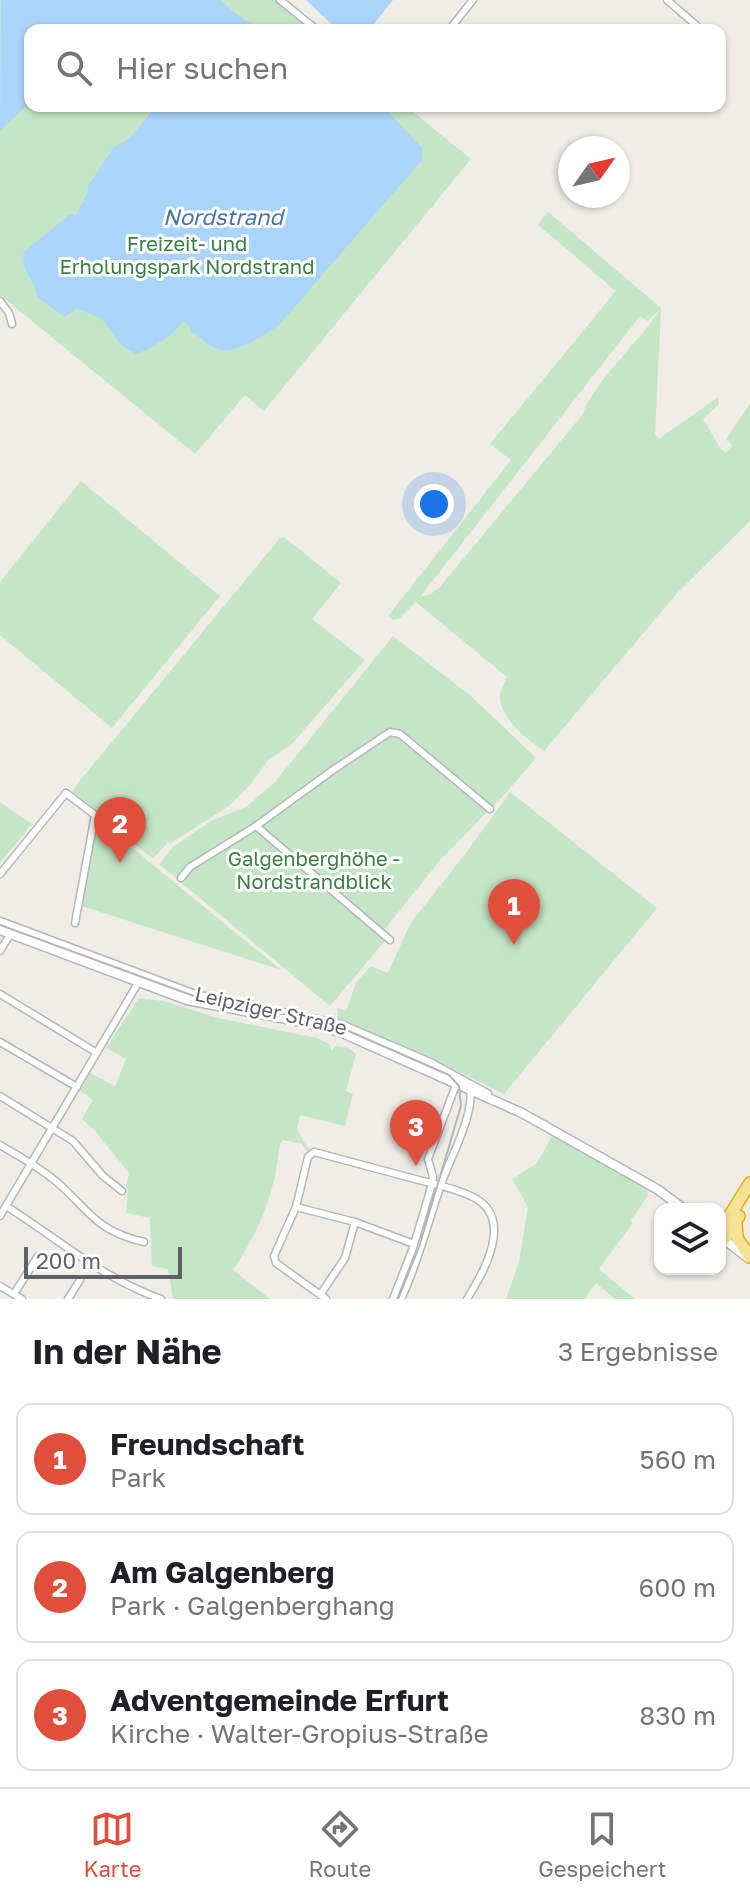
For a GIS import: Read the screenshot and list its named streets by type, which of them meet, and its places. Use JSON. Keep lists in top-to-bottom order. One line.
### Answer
{"streets":{"main road":["Leipziger Straße"]},"water":["Nordstrand"],"parks":["Freizeit- und Erholungspark Nordstrand","Galgenberghöhe - Nordstrandblick"],"scale_bar":"200 m","north":"top right","page":{"search":"Hier suchen","pins":["2","1","3"],"scale":"200 m","heading":["In der Nähe","3 Ergebnisse"],"list":[{"mark":"1","name":"Freundschaft","note":"Park","value":"560 m"},{"mark":"2","name":"Am Galgenberg","note":"Park · Galgenberghang","value":"600 m"},{"mark":"3","name":"Adventgemeinde Erfurt","note":"Kirche · Walter-Gropius-Straße","value":"830 m"}],"nav":["Karte","Route","Gespeichert"]}}
